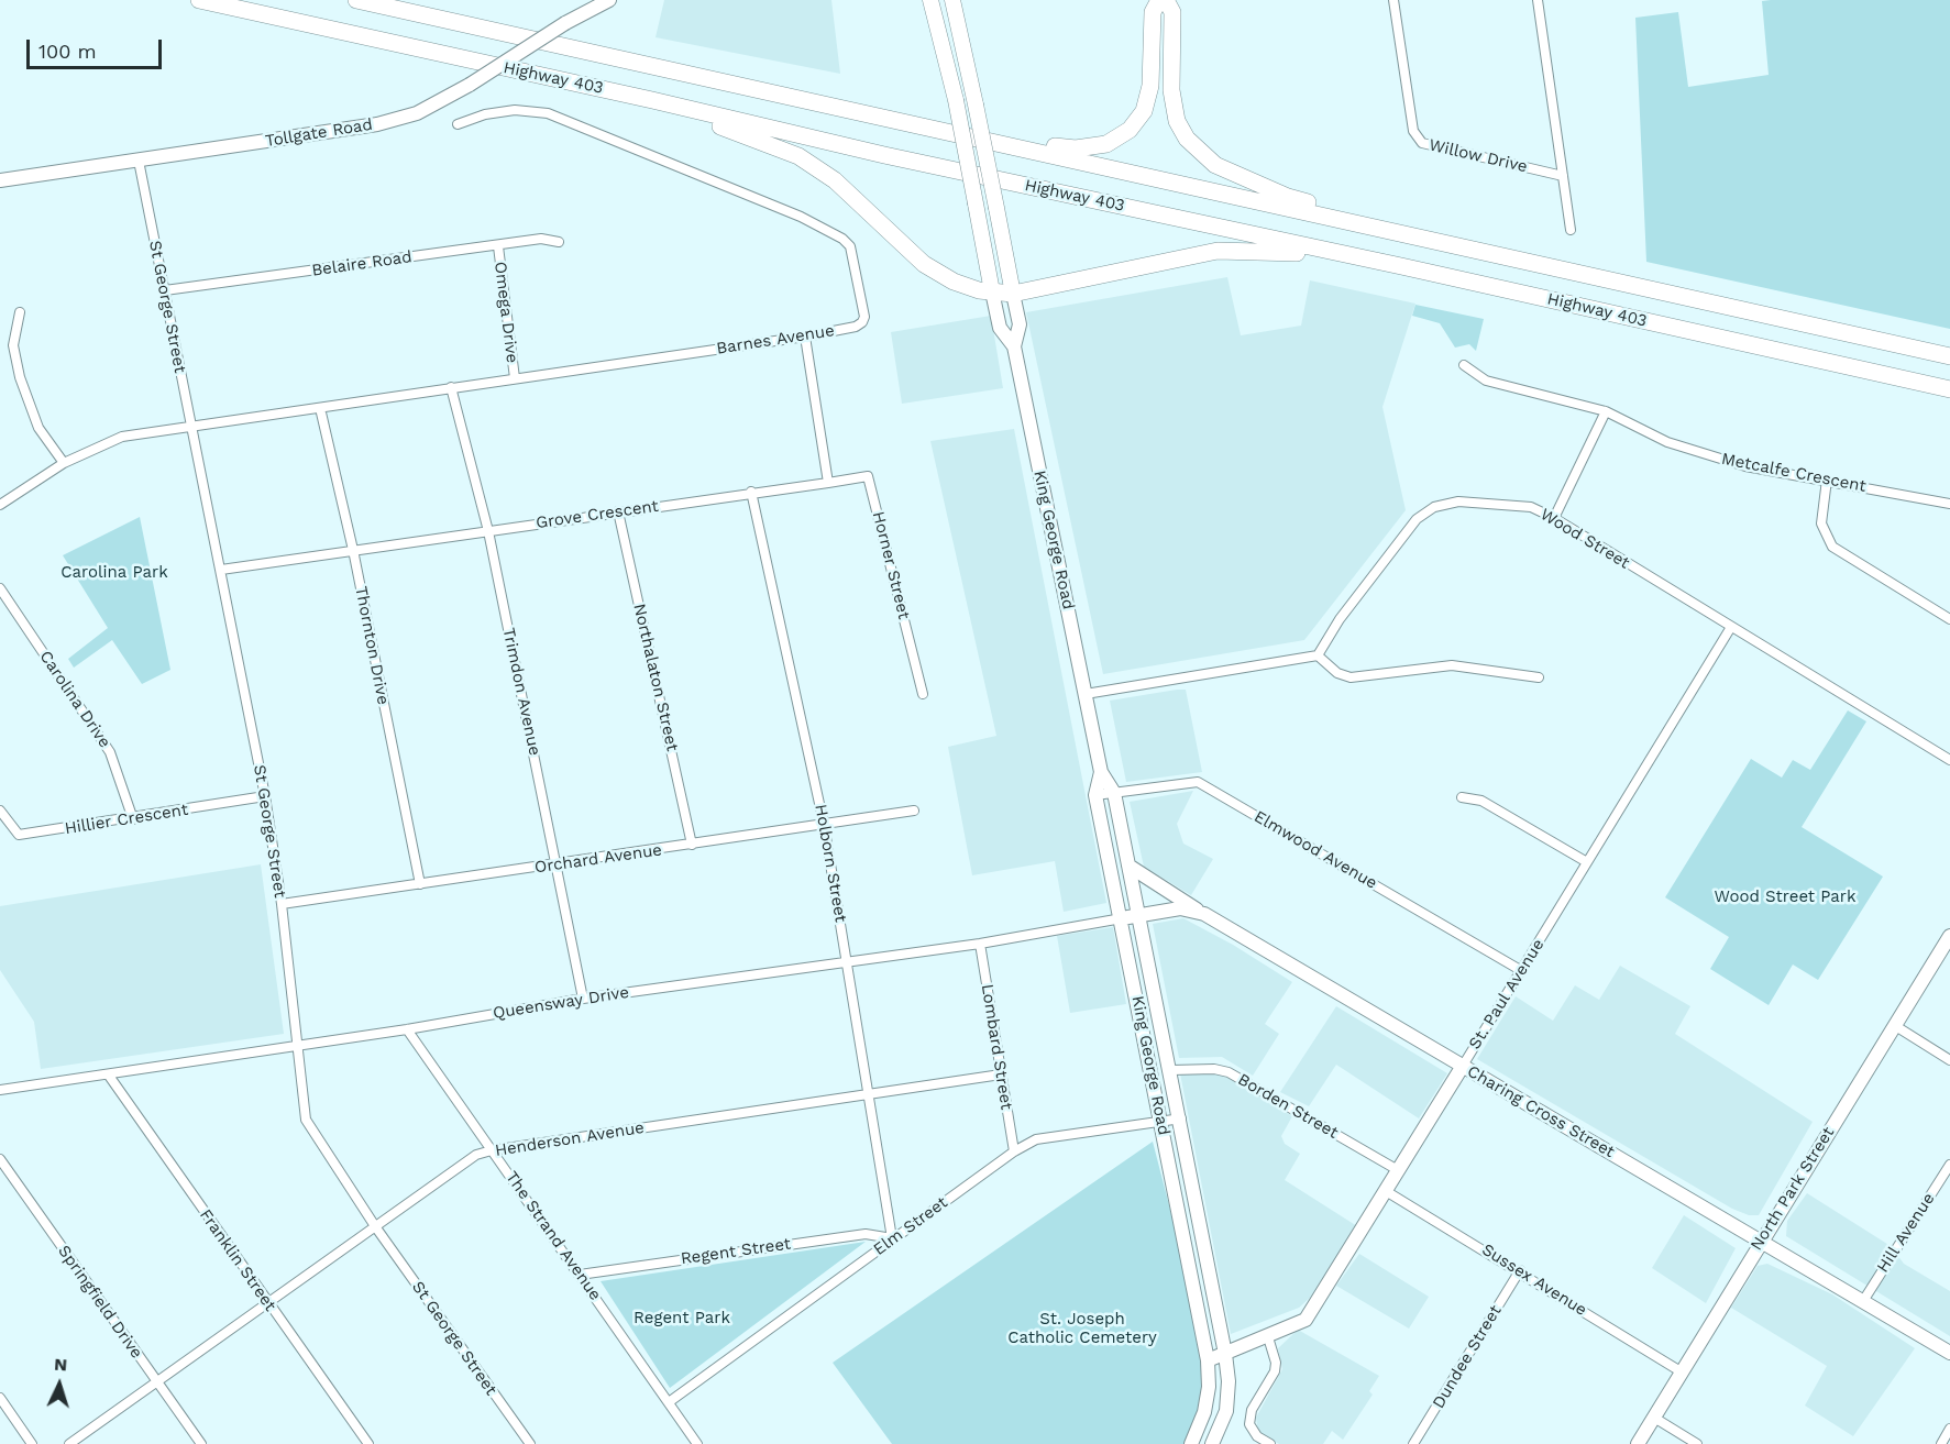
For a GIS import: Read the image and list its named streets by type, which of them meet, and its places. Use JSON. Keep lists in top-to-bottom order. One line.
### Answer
{"streets":{"highway":["Highway 403"],"main road":["Tollgate Road","King George Road","St. Paul Avenue","Charing Cross Street","North Park Street"],"street":["Willow Drive","Belaire Road","St George Street","Omega Drive","Barnes Avenue","Metcalfe Crescent","Grove Crescent","Wood Street","Horner Street","Thornton Drive","Northalaton Street","Trimdon Avenue","Carolina Drive","Hillier Crescent","Elmwood Avenue","Orchard Avenue","Holborn Street","Queensway Drive","Lombard Street","Borden Street","Henderson Avenue","Elm Street","Hill Avenue","The Strand Avenue","Regent Street","Franklin Street","Sussex Avenue","Springfield Drive","Dundee Street"]},"crossings":[["Tollgate Road","St George Street"],["Belaire Road","St George Street"],["Belaire Road","Omega Drive"],["St George Street","Barnes Avenue"],["St George Street","Grove Crescent"],["St George Street","Hillier Crescent"],["St George Street","Orchard Avenue"],["St George Street","Queensway Drive"],["St George Street","Henderson Avenue"],["Omega Drive","Barnes Avenue"],["Barnes Avenue","Thornton Drive"],["Barnes Avenue","Trimdon Avenue"],["Grove Crescent","Horner Street"],["Grove Crescent","Thornton Drive"],["Grove Crescent","Northalaton Street"],["Grove Crescent","Trimdon Avenue"],["Grove Crescent","Holborn Street"],["Wood Street","St. Paul Avenue"],["King George Road","Elmwood Avenue"],["King George Road","St. Paul Avenue"],["King George Road","Queensway Drive"],["King George Road","Borden Street"],["King George Road","Charing Cross Street"],["King George Road","Elm Street"],["Thornton Drive","Orchard Avenue"],["Northalaton Street","Orchard Avenue"],["Trimdon Avenue","Orchard Avenue"],["Trimdon Avenue","Queensway Drive"],["Carolina Drive","Hillier Crescent"],["Elmwood Avenue","St. Paul Avenue"],["Orchard Avenue","Holborn Street"],["Holborn Street","Queensway Drive"],["Holborn Street","Henderson Avenue"],["Holborn Street","Elm Street"],["Holborn Street","Regent Street"],["St. Paul Avenue","Borden Street"],["St. Paul Avenue","Charing Cross Street"],["St. Paul Avenue","Sussex Avenue"],["Queensway Drive","Lombard Street"],["Queensway Drive","Charing Cross Street"],["Queensway Drive","The Strand Avenue"],["Queensway Drive","Franklin Street"],["Lombard Street","Henderson Avenue"],["Lombard Street","Elm Street"],["Charing Cross Street","North Park Street"],["Charing Cross Street","Hill Avenue"],["Henderson Avenue","The Strand Avenue"],["Henderson Avenue","Franklin Street"],["Henderson Avenue","Springfield Drive"],["North Park Street","Sussex Avenue"],["Elm Street","The Strand Avenue"],["Elm Street","Regent Street"],["The Strand Avenue","Regent Street"],["Sussex Avenue","Dundee Street"]],"parks":["Carolina Park","Wood Street Park","Regent Park","St. Joseph Catholic Cemetery"],"scale_bar":"100 m","north":"top"}
